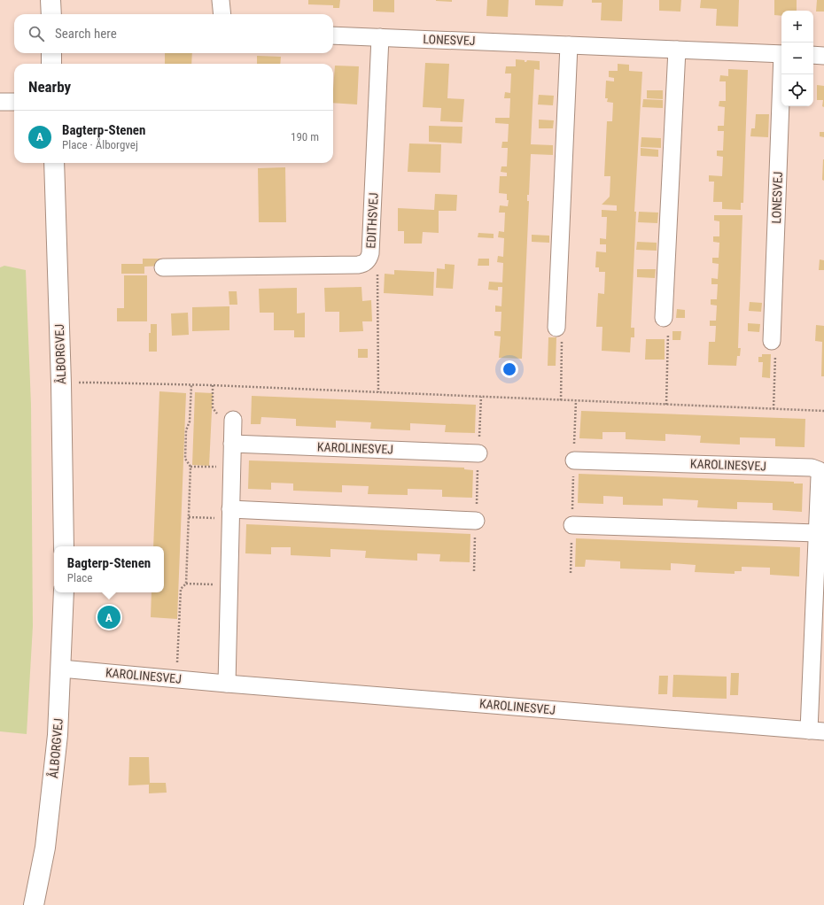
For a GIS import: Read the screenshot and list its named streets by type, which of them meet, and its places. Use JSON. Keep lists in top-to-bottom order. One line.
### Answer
{"streets":{"main road":["ÅLBORGVEJ"],"street":["LONESVEJ","EDITHSVEJ","KAROLINESVEJ"]},"crossings":[["LONESVEJ","EDITHSVEJ"],["ÅLBORGVEJ","KAROLINESVEJ"]],"page":{"map_buttons":["+","−"],"search":"Search here","heading":"Nearby","list":[{"mark":"A","name":"Bagterp-Stenen","note":"Place · Ålborgvej","value":"190 m"}],"popup":["Bagterp-Stenen","Place"],"pins":"A"}}
